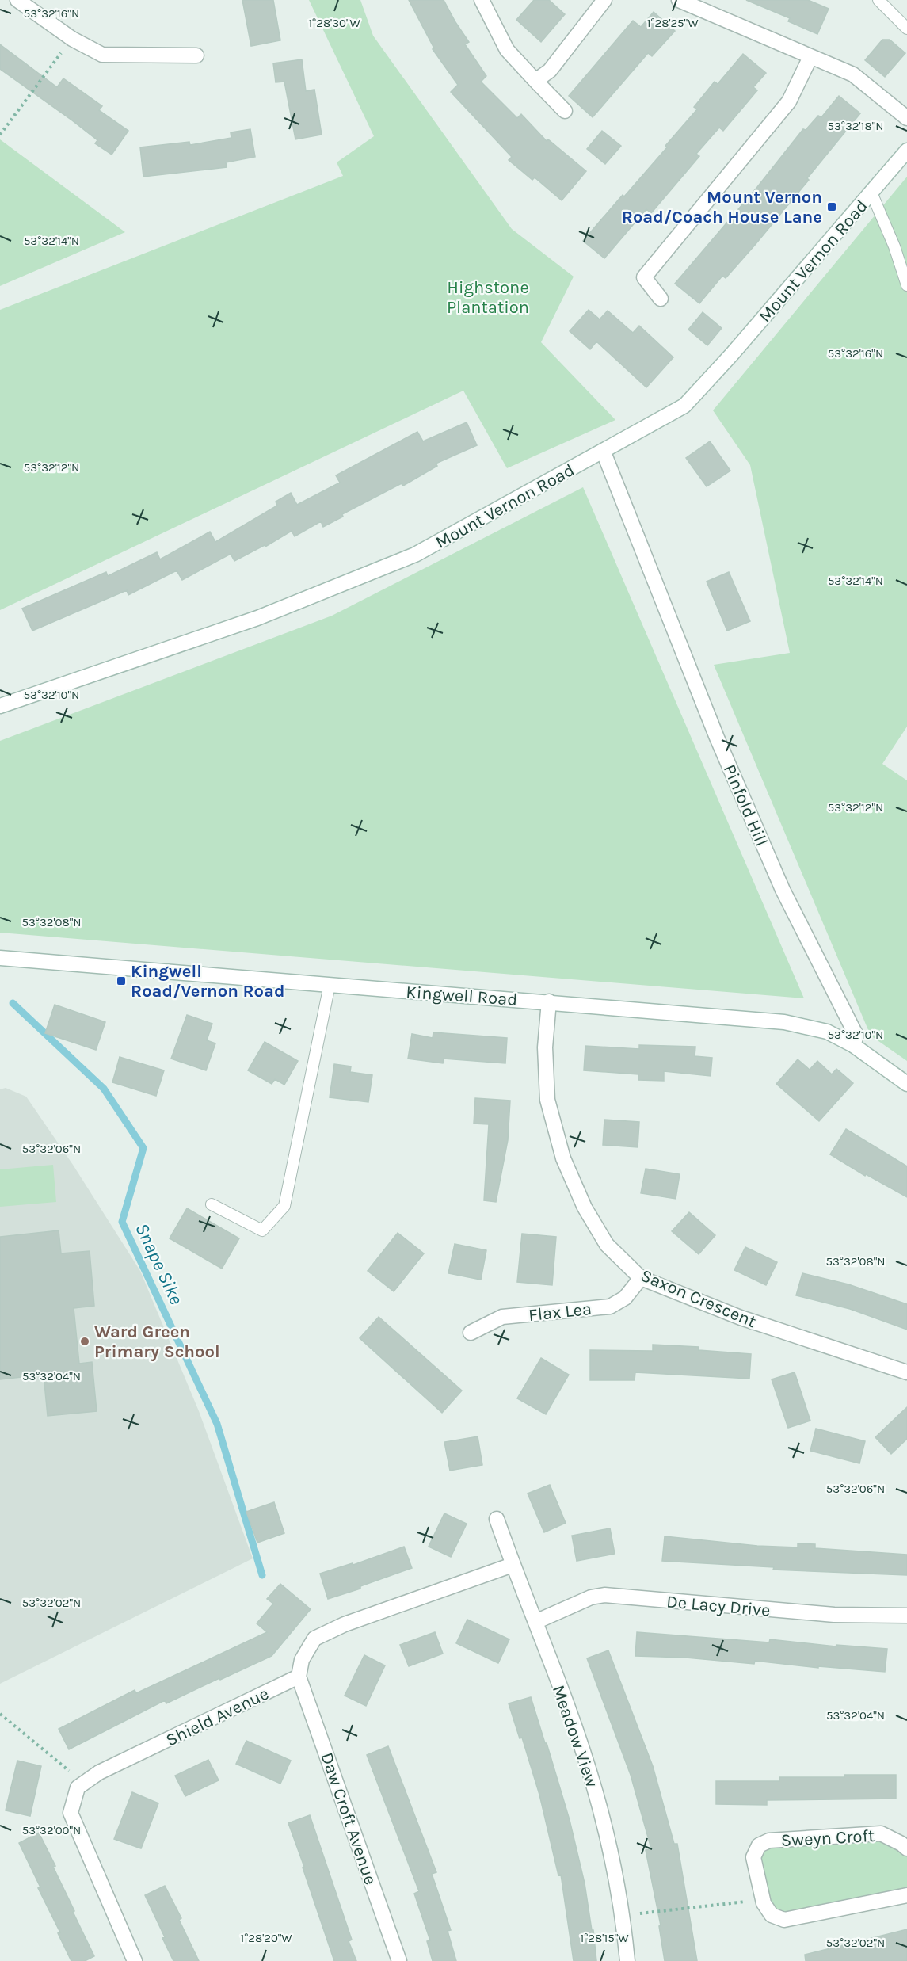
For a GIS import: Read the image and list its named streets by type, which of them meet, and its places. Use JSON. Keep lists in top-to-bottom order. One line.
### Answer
{"streets":{"street":["Mount Vernon Road","Pinfold Hill","Kingwell Road","Saxon Crescent","Flax Lea","De Lacy Drive","Shield Avenue","Meadow View","Daw Croft Avenue","Sweyn Croft"]},"crossings":[["Mount Vernon Road","Pinfold Hill"],["Pinfold Hill","Kingwell Road"],["Kingwell Road","Saxon Crescent"],["Saxon Crescent","Flax Lea"],["De Lacy Drive","Meadow View"],["Shield Avenue","Daw Croft Avenue"]],"water":["Snape Sike"],"parks":["Highstone Plantation"],"places":{"transit":["Mount Vernon Road/Coach House Lane","Kingwell Road/Vernon Road"],"other":["Ward Green Primary School"]},"coordinates":["53°32'16\"N","1°28'25\"W","1°28'30\"W","53°32'18\"N","53°32'14\"N","53°32'12\"N","53°32'10\"N","53°32'08\"N","53°32'06\"N","53°32'04\"N","53°32'02\"N","53°32'00\"N","1°28'20\"W","1°28'15\"W"]}
